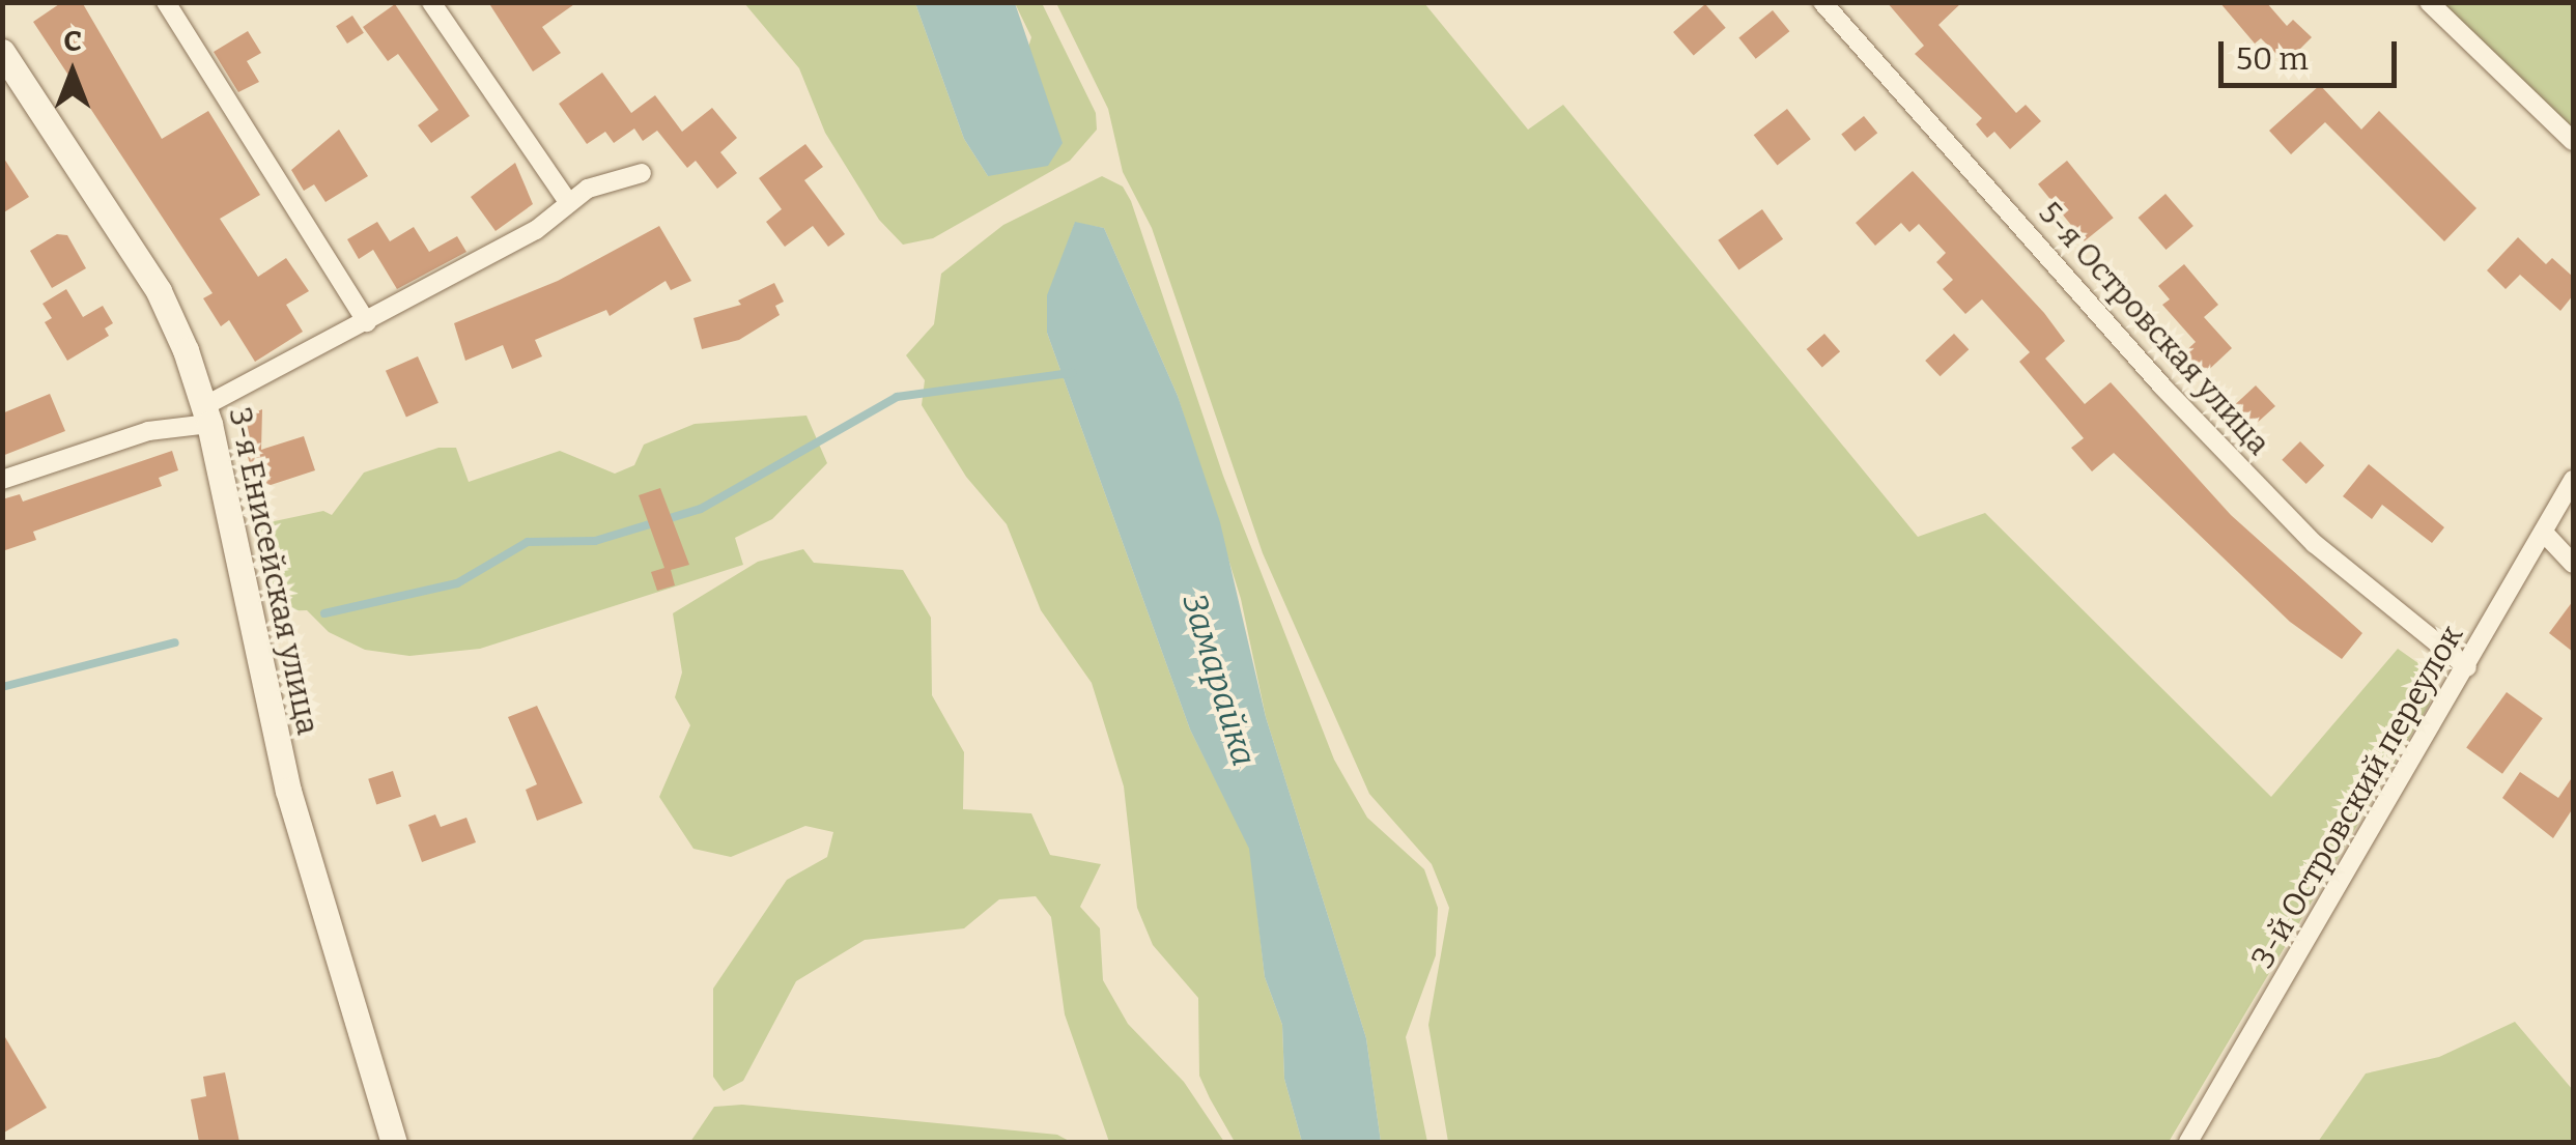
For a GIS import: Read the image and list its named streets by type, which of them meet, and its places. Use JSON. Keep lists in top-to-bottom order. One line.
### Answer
{"streets":{"street":["5-я Островская улица","3-я Енисейская улица","3-й Островский переулок"]},"crossings":[["5-я Островская улица","3-й Островский переулок"]],"water":["Замарайка"],"scale_bar":"50 m","north":"top"}
